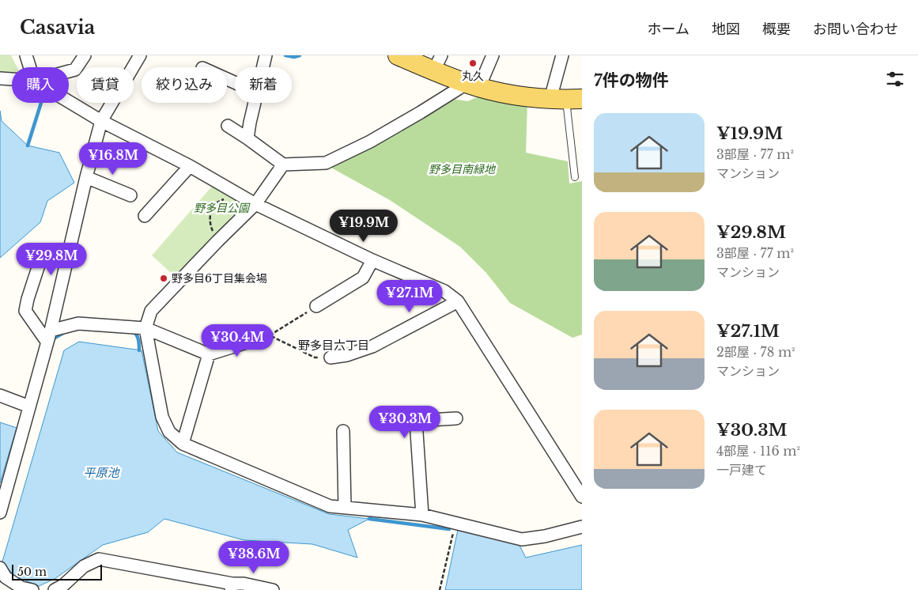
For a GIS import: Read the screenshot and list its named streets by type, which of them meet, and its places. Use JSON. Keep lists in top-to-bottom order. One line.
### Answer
{"districts":["野多目六丁目"],"water":["平原池"],"parks":["野多目南緑地","野多目公園"],"places":["丸久","野多目6丁目集会場"],"scale_bar":"50 m","page":{"header":"Casavia","nav":["ホーム","地図","概要","お問い合わせ"],"heading":"7件の物件","chip":["購入","賃貸","絞り込み","新着"],"list":[{"name":"¥19.9M","note":"3部屋 · 77 m² · マンション"},{"name":"¥29.8M","note":"3部屋 · 77 m² · マンション"},{"name":"¥27.1M","note":"2部屋 · 78 m² · マンション"},{"name":"¥30.3M","note":"4部屋 · 116 m² · 一戸建て"}],"price":["¥16.8M","¥19.9M","¥29.8M","¥27.1M","¥30.4M","¥30.3M","¥38.6M"],"scale":"50 m"}}
